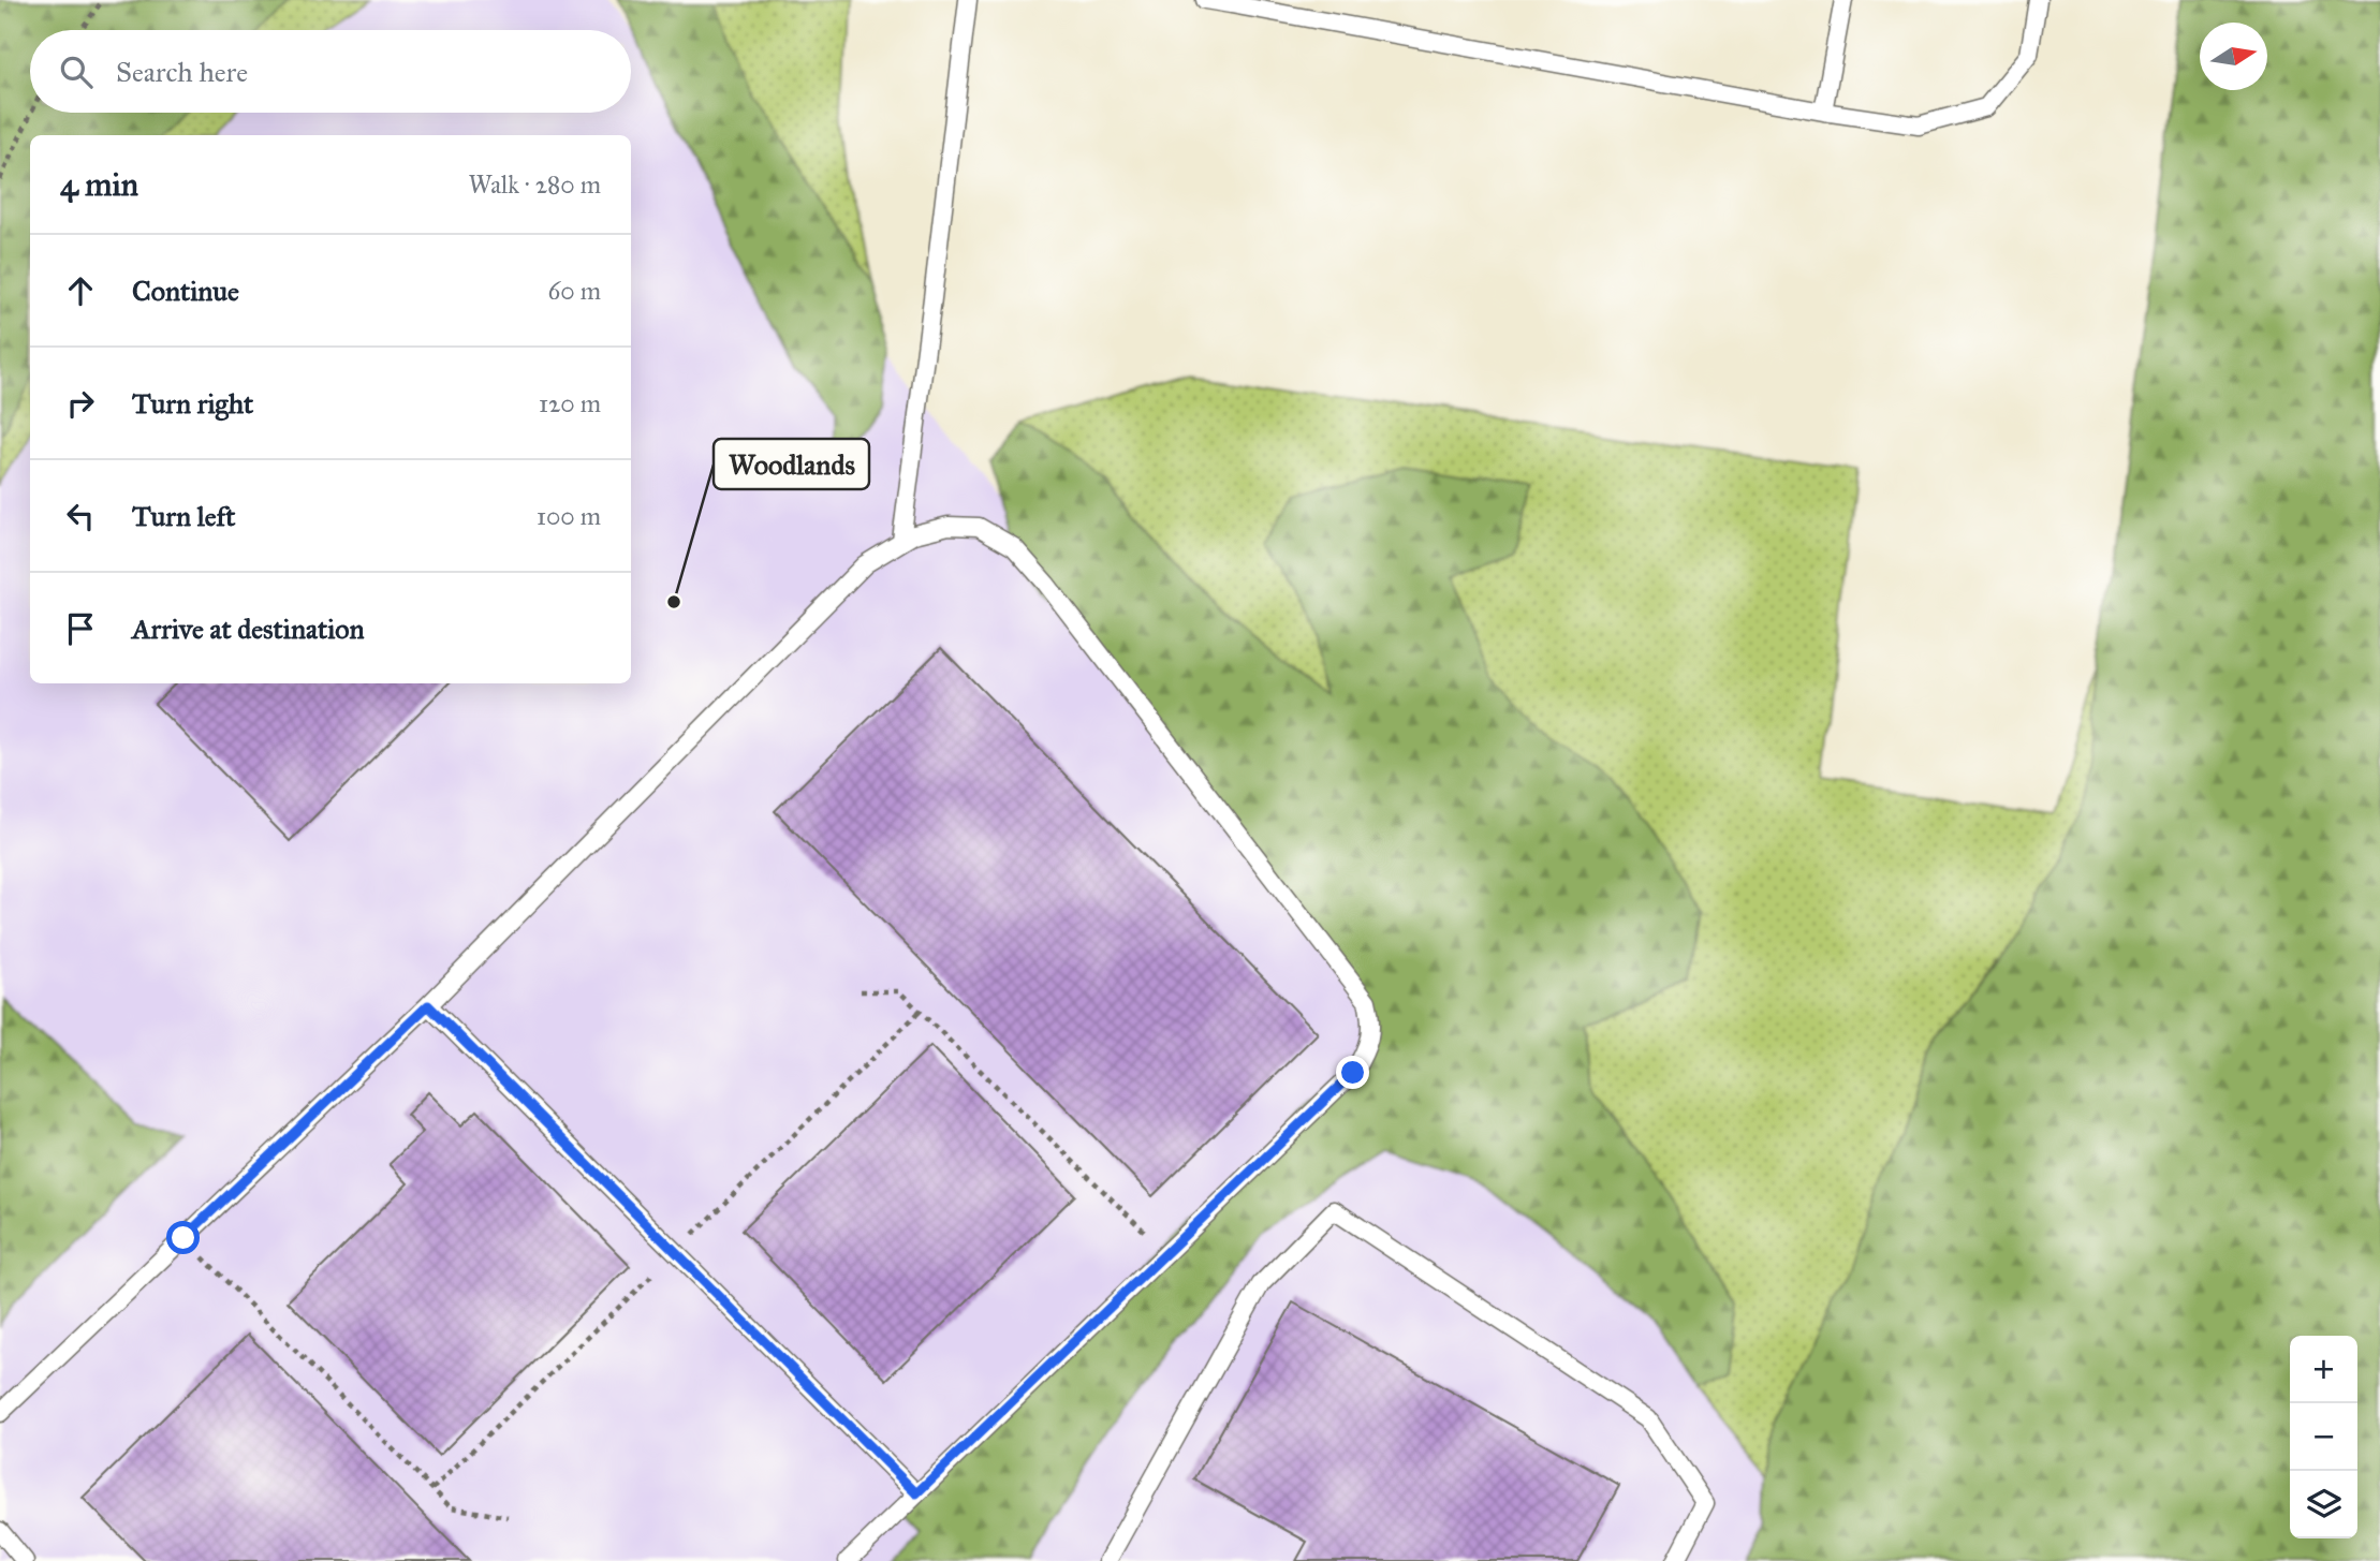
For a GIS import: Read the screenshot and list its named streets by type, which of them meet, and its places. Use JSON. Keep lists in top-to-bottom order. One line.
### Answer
{"places":["Woodlands"],"north":"right","page":{"search":"Search here","heading":["4 min","Walk · 280 m"],"list":[["Continue","60 m"],["Turn right","120 m"],["Turn left","100 m"],"Arrive at destination"],"map_buttons":["+","−"]}}
